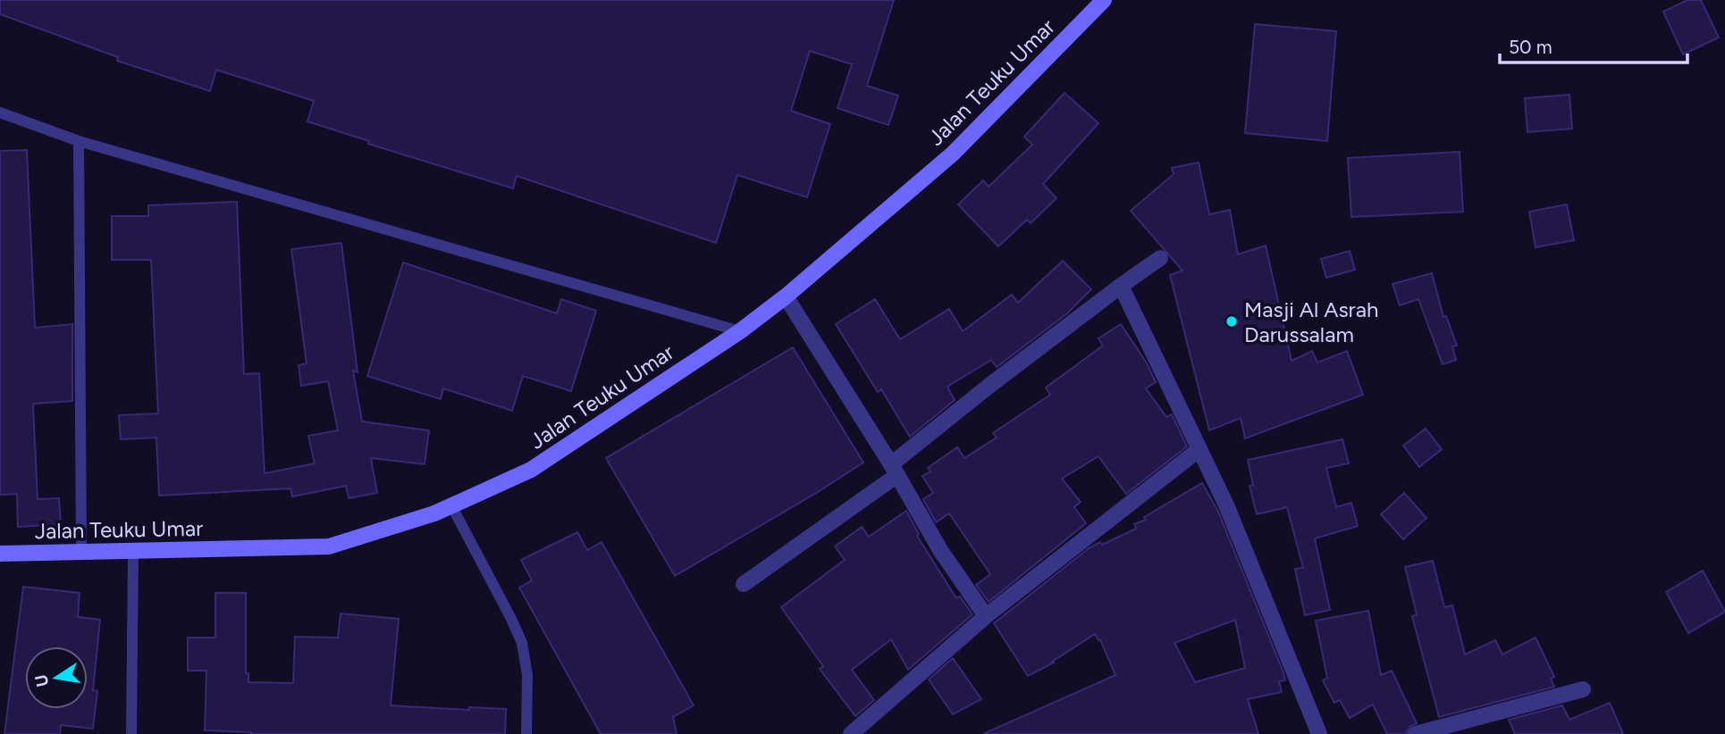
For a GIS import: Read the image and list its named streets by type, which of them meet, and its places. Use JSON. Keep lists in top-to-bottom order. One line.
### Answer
{"streets":{"main road":["Jalan Teuku Umar"]},"places":["Masji Al Asrah Darussalam"],"scale_bar":"50 m","north":"left"}
